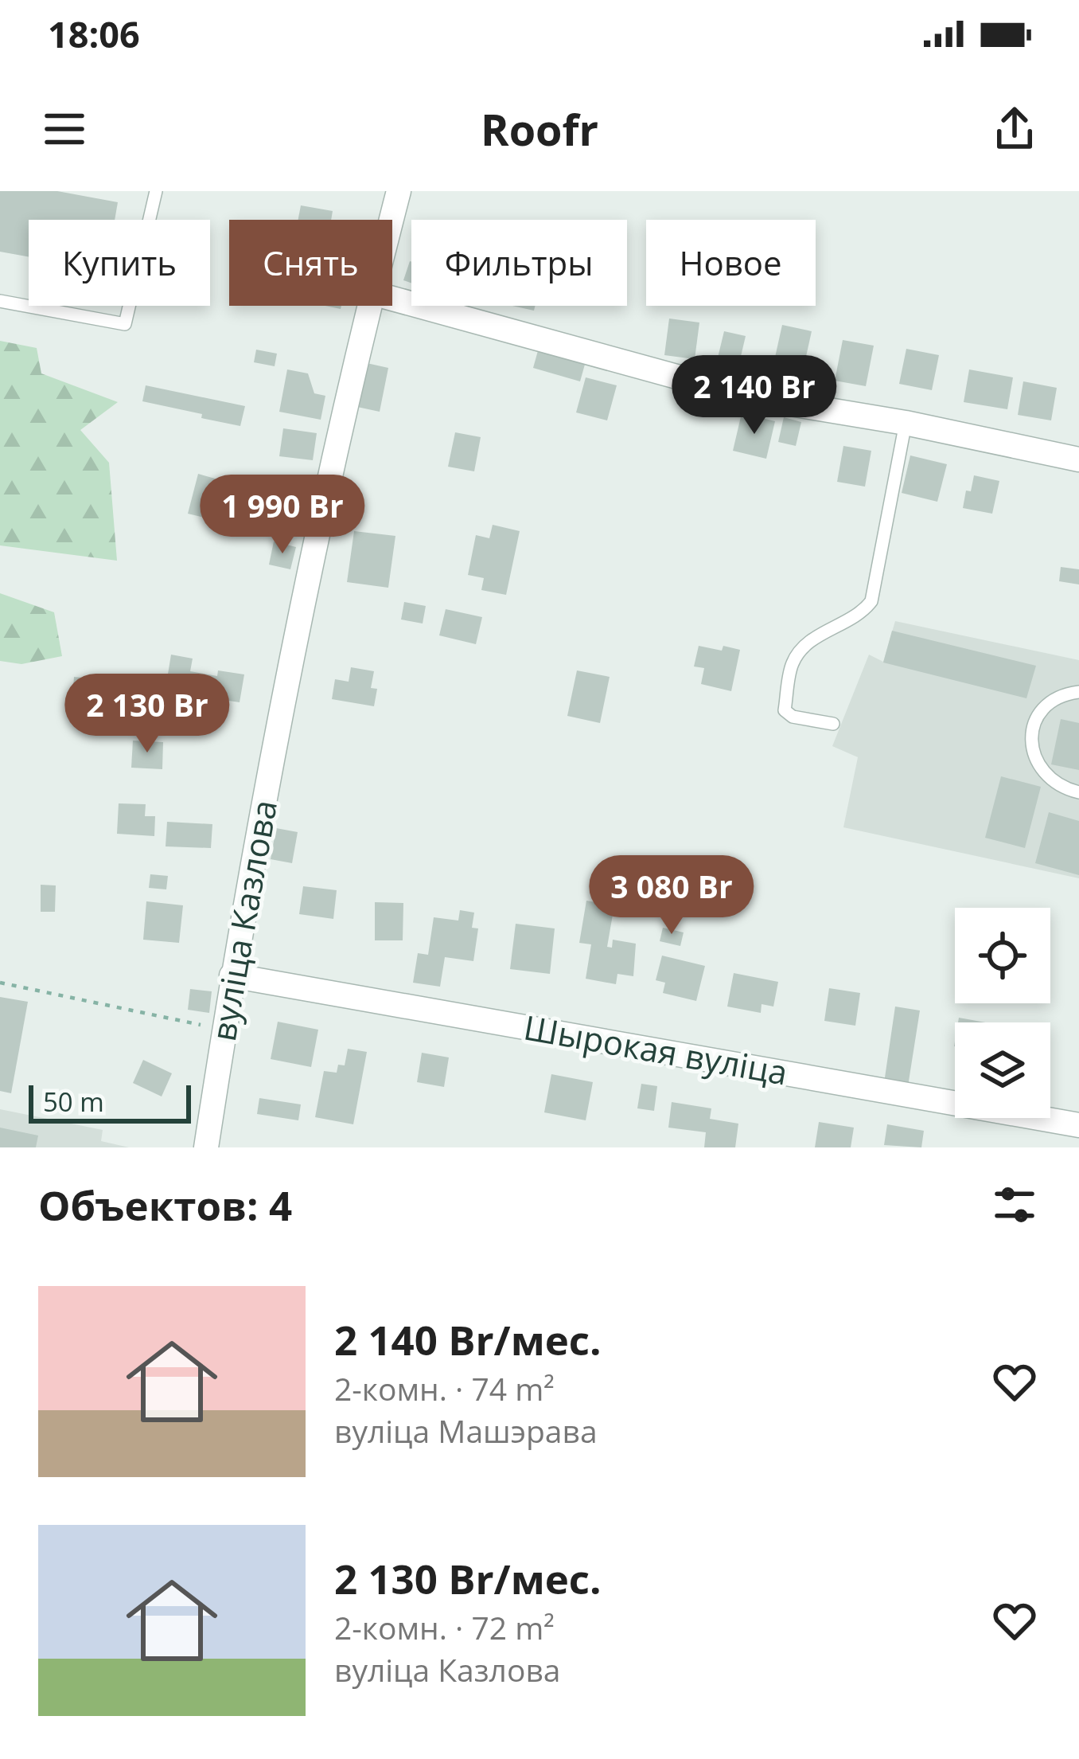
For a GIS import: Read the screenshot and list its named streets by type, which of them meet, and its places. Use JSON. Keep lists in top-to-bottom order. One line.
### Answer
{"streets":{"street":["вуліца Казлова","Шырокая вуліца"]},"crossings":[["вуліца Казлова","Шырокая вуліца"]],"scale_bar":"50 m","page":{"status":"18:06","header":"Roofr","chip":["Купить","Снять","Фильтры","Новое"],"price":["2 140 Br","1 990 Br","2 130 Br","3 080 Br"],"scale":"50 m","heading":"Объектов: 4","list":[{"name":"2 140 Br/мес.","note":"2-комн. · 74 m² · вуліца Машэрава"},{"name":"2 130 Br/мес.","note":"2-комн. · 72 m² · вуліца Казлова"}]}}
